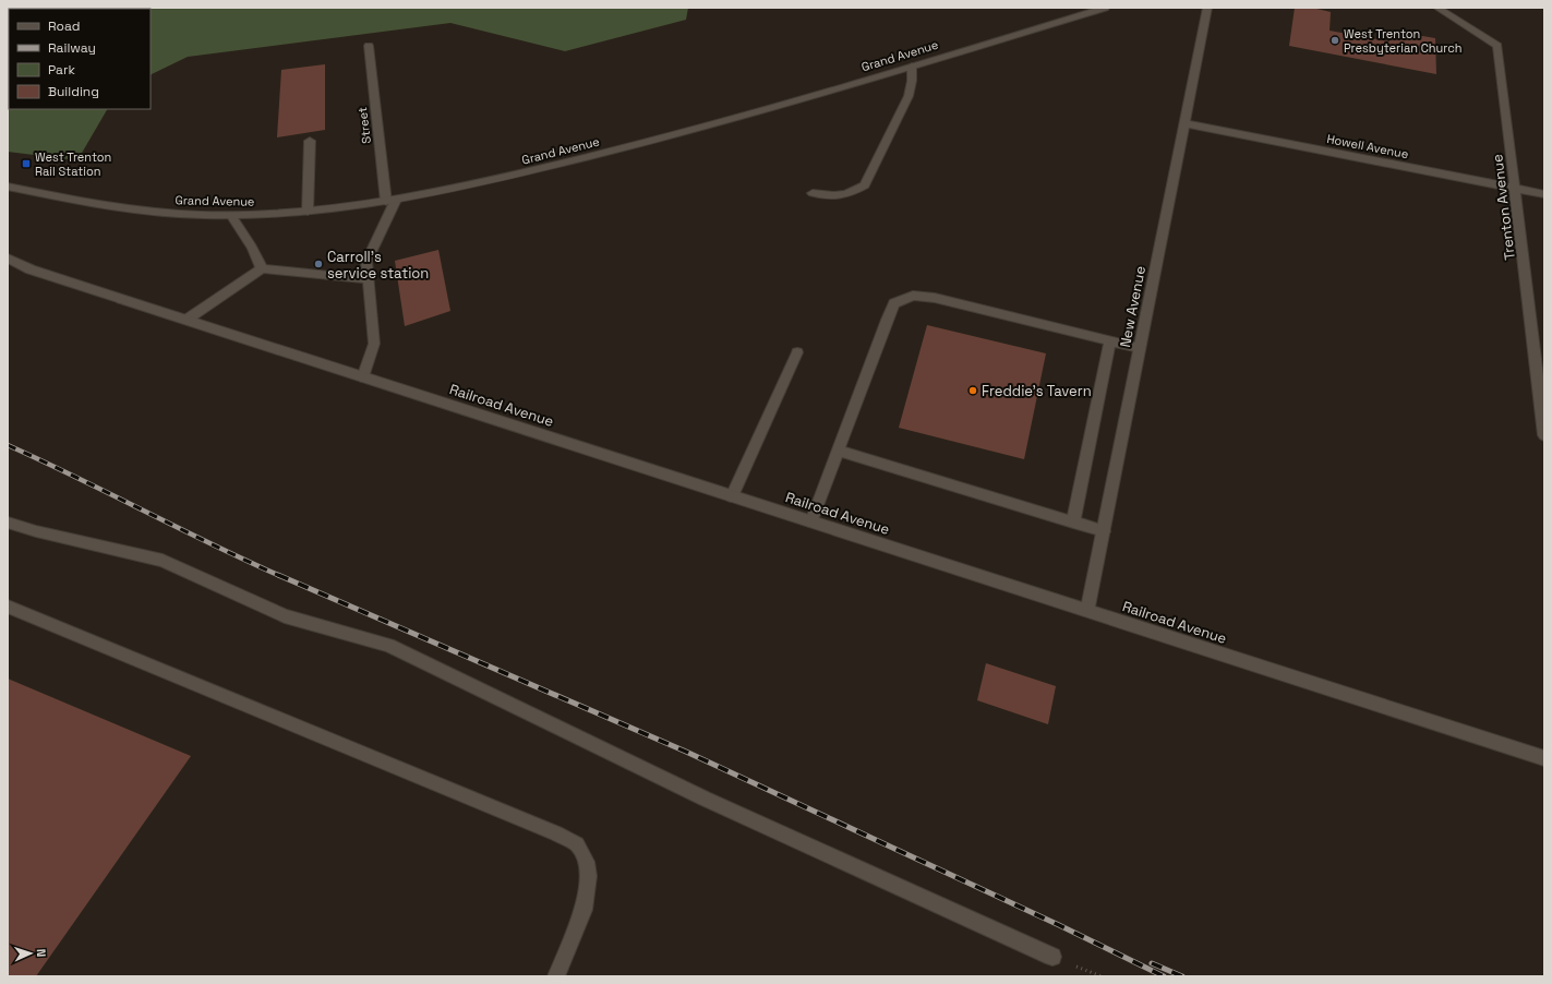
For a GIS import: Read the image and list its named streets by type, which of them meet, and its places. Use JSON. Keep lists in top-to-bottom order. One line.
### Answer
{"streets":{"street":["Grand Avenue","Street","Howell Avenue","Trenton Avenue","New Avenue","Railroad Avenue"]},"crossings":[["Grand Avenue","Street"],["Howell Avenue","Trenton Avenue"],["Howell Avenue","New Avenue"],["New Avenue","Railroad Avenue"]],"places":{"other":["West Trenton Presbyterian Church","Carroll's service station","Freddie's Tavern"],"transit":["West Trenton Rail Station"]},"legend":["Road","Railway","Park","Building"],"north":"right"}
